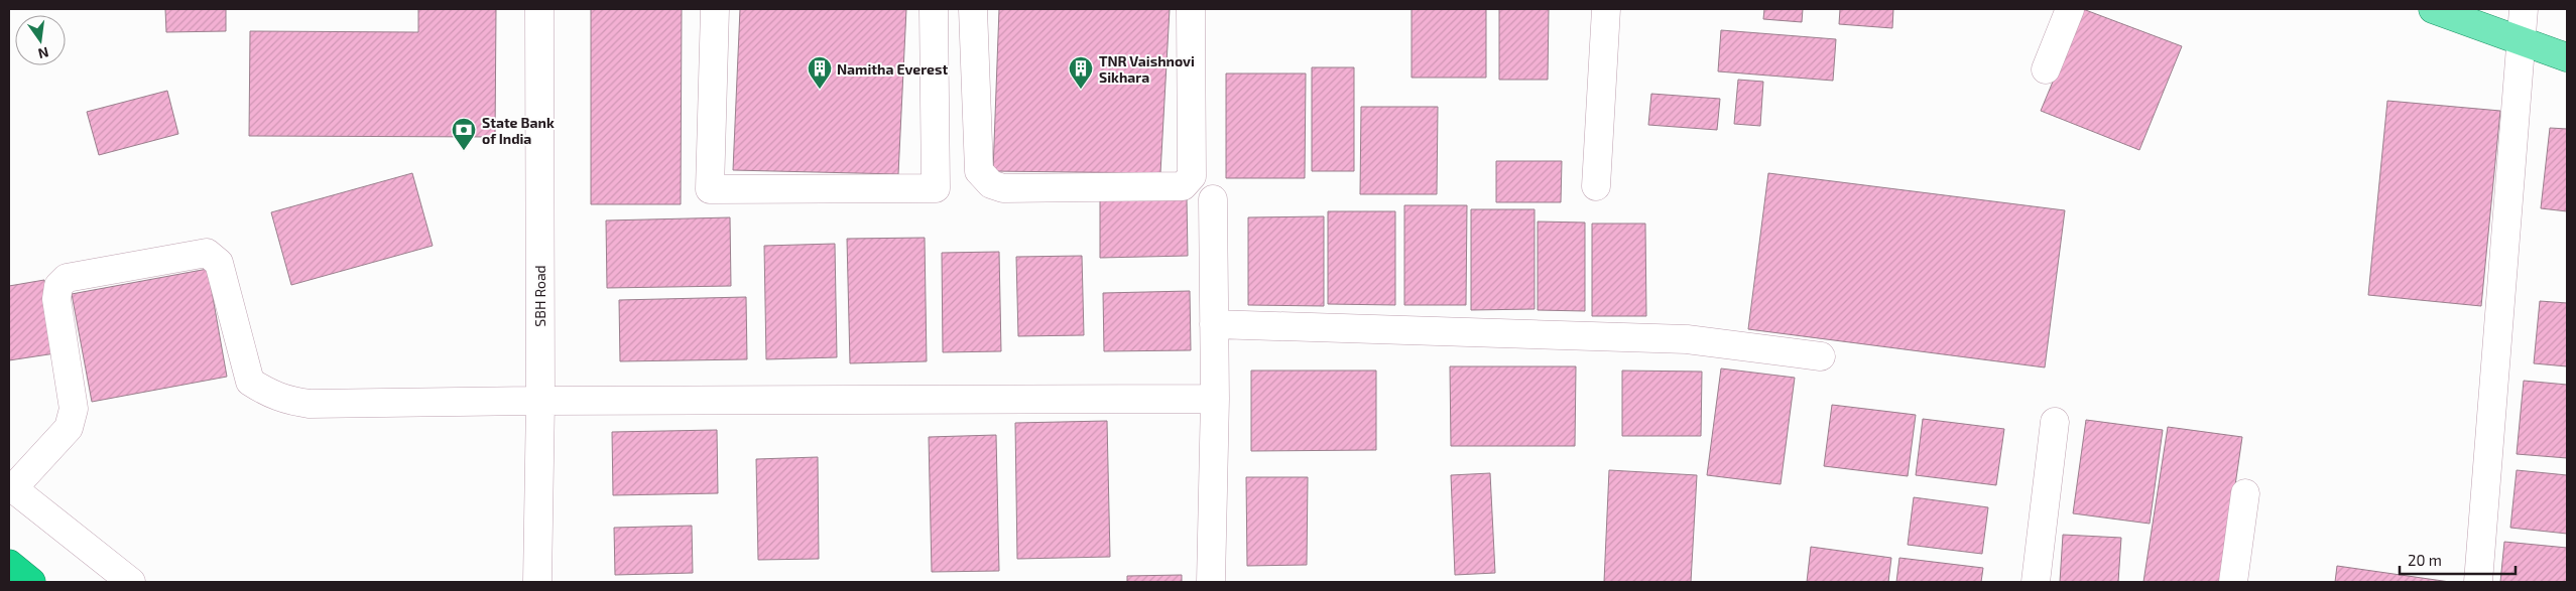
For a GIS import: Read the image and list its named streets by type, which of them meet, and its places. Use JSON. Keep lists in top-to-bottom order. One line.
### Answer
{"streets":{"street":["SBH Road"]},"places":{"building":["Namitha Everest","TNR Vaishnovi Sikhara"],"bank":["State Bank of India"]},"scale_bar":"20 m","north":"bottom"}
